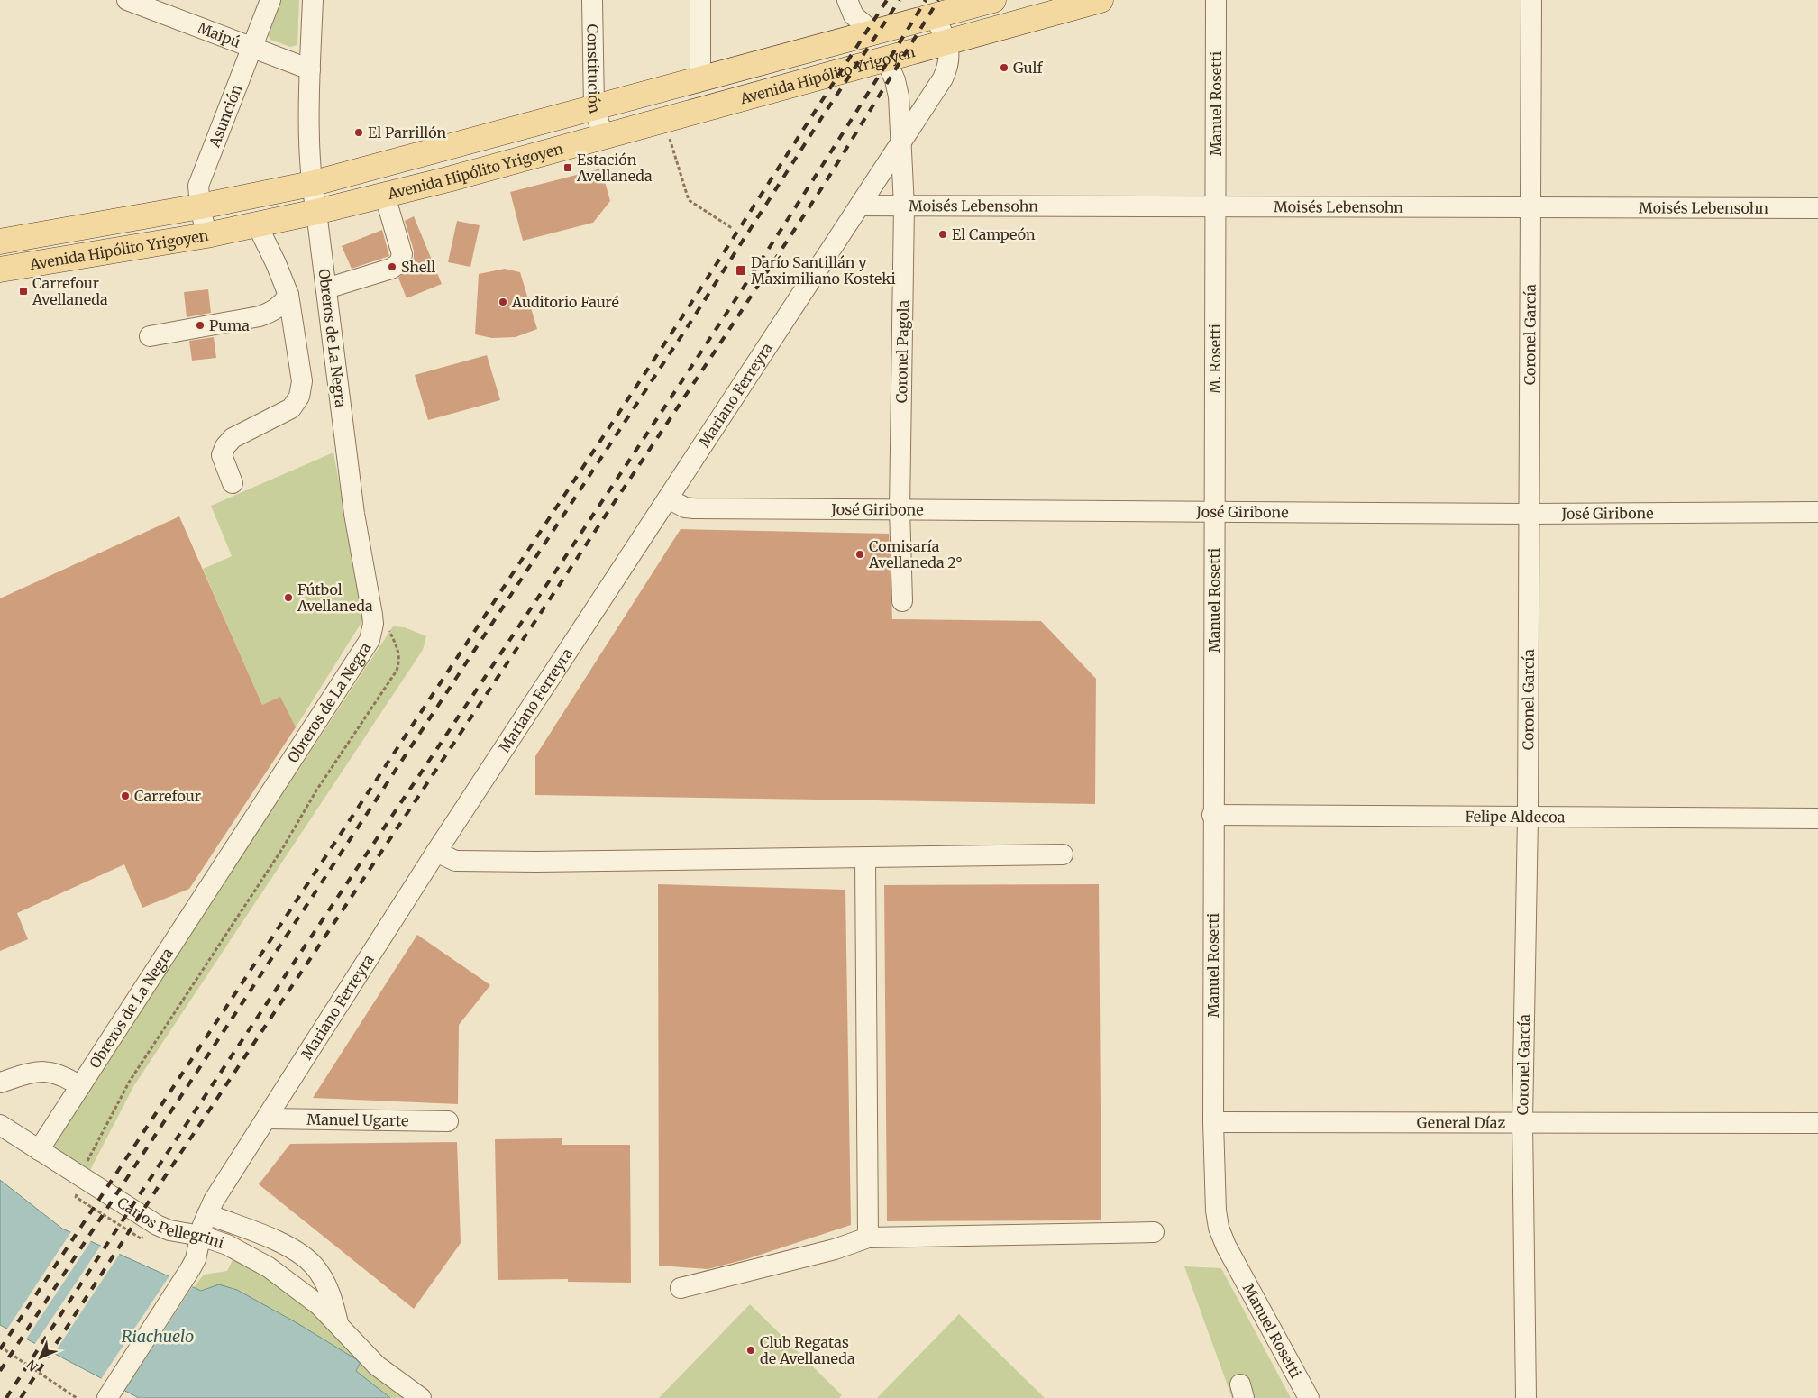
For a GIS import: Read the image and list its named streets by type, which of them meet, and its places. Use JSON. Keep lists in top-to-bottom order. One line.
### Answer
{"streets":{"main road":["Avenida Hipólito Yrigoyen"],"street":["Maipú","Constitución","Manuel Rosetti","Asunción","Moisés Lebensohn","Coronel García","Obreros de La Negra","Coronel Pagola","M. Rosetti","Mariano Ferreyra","José Giribone","Felipe Aldecoa","Manuel Ugarte","General Díaz","Carlos Pellegrini"]},"crossings":[["Maipú","Asunción"],["Maipú","Obreros de La Negra"],["Constitución","Avenida Hipólito Yrigoyen"],["Avenida Hipólito Yrigoyen","Asunción"],["Avenida Hipólito Yrigoyen","Obreros de La Negra"],["Avenida Hipólito Yrigoyen","Mariano Ferreyra"],["Manuel Rosetti","Moisés Lebensohn"],["Manuel Rosetti","M. Rosetti"],["Manuel Rosetti","José Giribone"],["Manuel Rosetti","Felipe Aldecoa"],["Manuel Rosetti","General Díaz"],["Moisés Lebensohn","Coronel García"],["Moisés Lebensohn","Coronel Pagola"],["Moisés Lebensohn","M. Rosetti"],["Moisés Lebensohn","Mariano Ferreyra"],["Coronel García","José Giribone"],["Coronel García","Felipe Aldecoa"],["Coronel García","General Díaz"],["Obreros de La Negra","Carlos Pellegrini"],["Coronel Pagola","Mariano Ferreyra"],["Coronel Pagola","José Giribone"],["M. Rosetti","José Giribone"],["Mariano Ferreyra","José Giribone"],["Mariano Ferreyra","Manuel Ugarte"],["Mariano Ferreyra","Carlos Pellegrini"]],"water":["Riachuelo"],"places":{"other":["Gulf","El Parrillón","El Campeón","Shell","Auditorio Fauré","Puma","Comisaría Avellaneda 2°","Fútbol Avellaneda","Carrefour","Club Regatas de Avellaneda"],"transit":["Estación Avellaneda","Darío Santillán y Maximiliano Kosteki","Carrefour Avellaneda"]},"north":"bottom left"}
